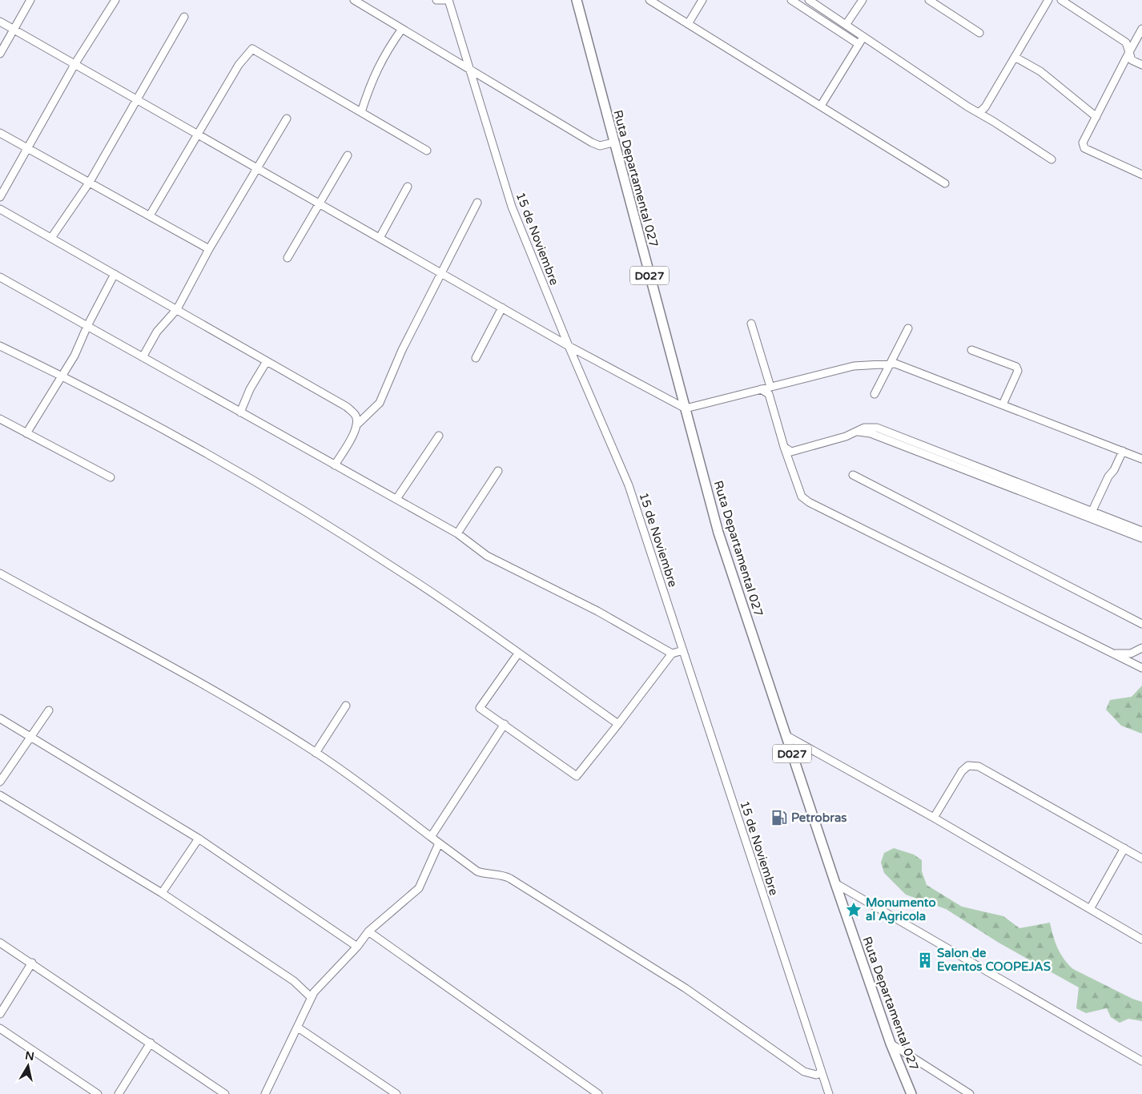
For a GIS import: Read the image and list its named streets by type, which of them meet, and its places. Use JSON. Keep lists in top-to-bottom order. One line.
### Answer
{"streets":{"main road":["Ruta Departamental 027","D027"],"street":["15 de Noviembre"]},"places":{"fuel station":["Petrobras"],"place":["Monumento al Agricola"],"building":["Salon de Eventos COOPEJAS"]},"north":"top"}
